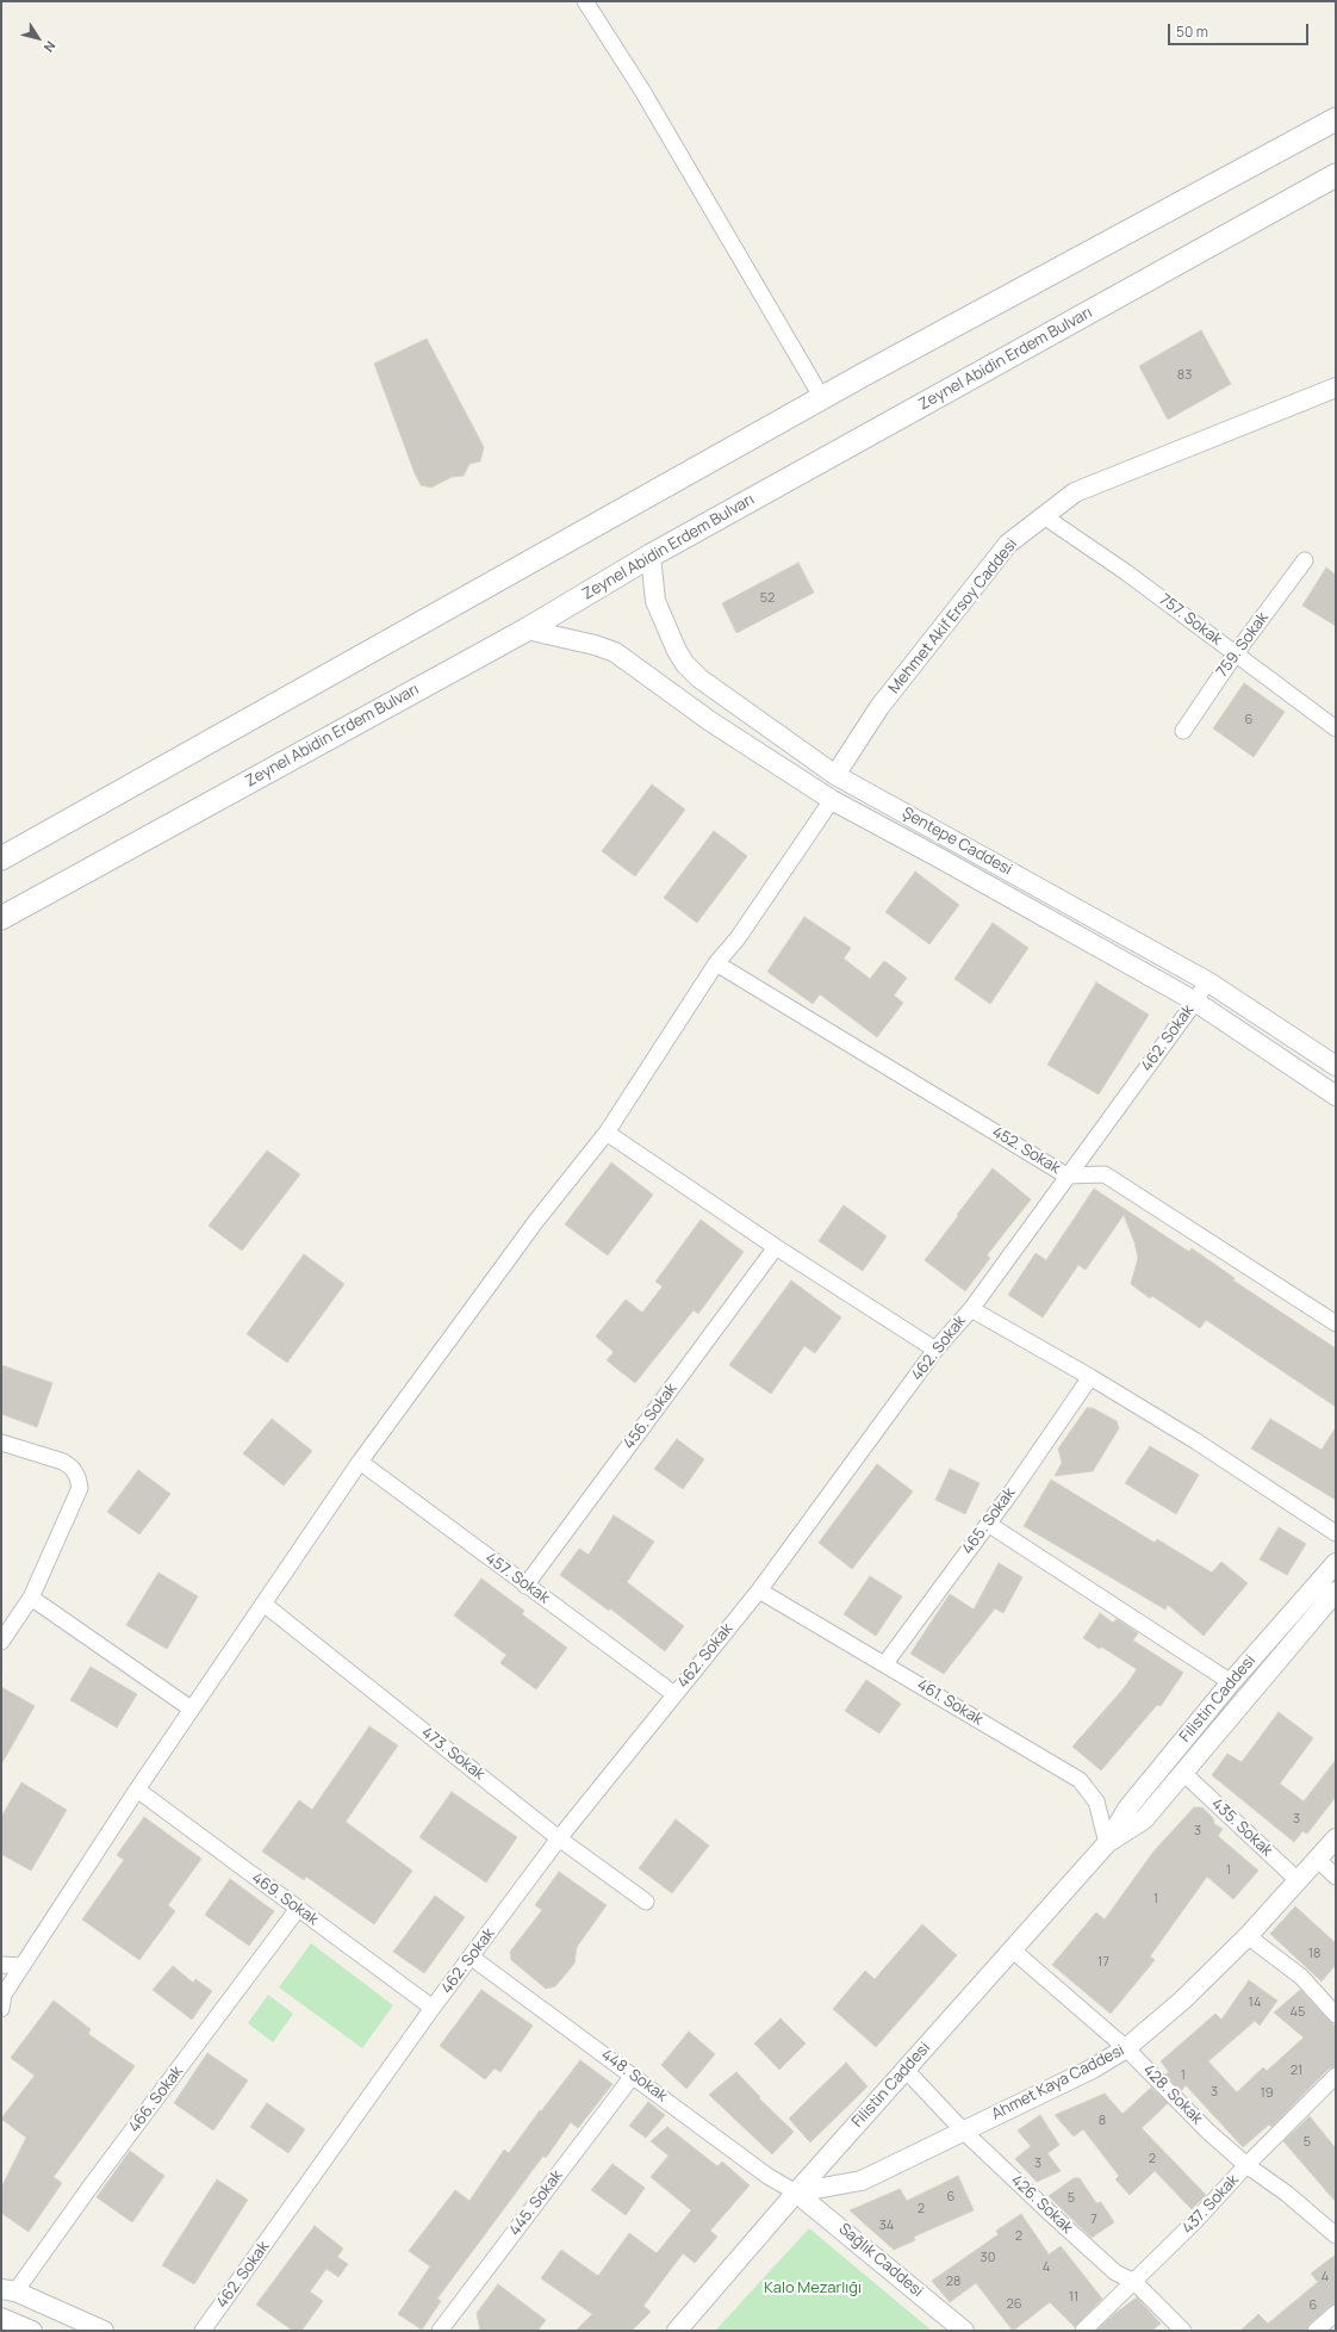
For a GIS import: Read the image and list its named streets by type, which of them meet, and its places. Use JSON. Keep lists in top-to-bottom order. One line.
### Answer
{"streets":{"main road":["Zeynel Abidin Erdem Bulvarı"],"street":["Mehmet Akif Ersoy Caddesi","757. Sokak","759. Sokak","Şentepe Caddesi","462. Sokak","452. Sokak","456. Sokak","465. Sokak","457. Sokak","Filistin Caddesi","461. Sokak","473. Sokak","435. Sokak","469. Sokak","448. Sokak","Ahmet Kaya Caddesi","428. Sokak","466. Sokak","445. Sokak","426. Sokak","437. Sokak","Sağlık Caddesi"]},"crossings":[["Zeynel Abidin Erdem Bulvarı","Şentepe Caddesi"],["Mehmet Akif Ersoy Caddesi","757. Sokak"],["Mehmet Akif Ersoy Caddesi","Şentepe Caddesi"],["757. Sokak","759. Sokak"],["Şentepe Caddesi","462. Sokak"],["462. Sokak","452. Sokak"],["462. Sokak","457. Sokak"],["462. Sokak","461. Sokak"],["462. Sokak","473. Sokak"],["462. Sokak","469. Sokak"],["462. Sokak","448. Sokak"],["456. Sokak","457. Sokak"],["465. Sokak","461. Sokak"],["Filistin Caddesi","461. Sokak"],["Filistin Caddesi","435. Sokak"],["Filistin Caddesi","448. Sokak"],["Filistin Caddesi","Ahmet Kaya Caddesi"],["Filistin Caddesi","428. Sokak"],["Filistin Caddesi","426. Sokak"],["Filistin Caddesi","Sağlık Caddesi"],["435. Sokak","Ahmet Kaya Caddesi"],["469. Sokak","466. Sokak"],["448. Sokak","Ahmet Kaya Caddesi"],["448. Sokak","445. Sokak"],["448. Sokak","Sağlık Caddesi"],["Ahmet Kaya Caddesi","428. Sokak"],["Ahmet Kaya Caddesi","426. Sokak"],["Ahmet Kaya Caddesi","Sağlık Caddesi"],["428. Sokak","437. Sokak"],["426. Sokak","437. Sokak"]],"parks":["Kalo Mezarlığı"],"house_numbers":["83","52","6","3","3","1","1","18","17","14","45","21","1","3","19","8","5","2","3","6","5","2","7","34","2","30","4","4","28","11","26","6"],"scale_bar":"50 m","north":"bottom right"}
